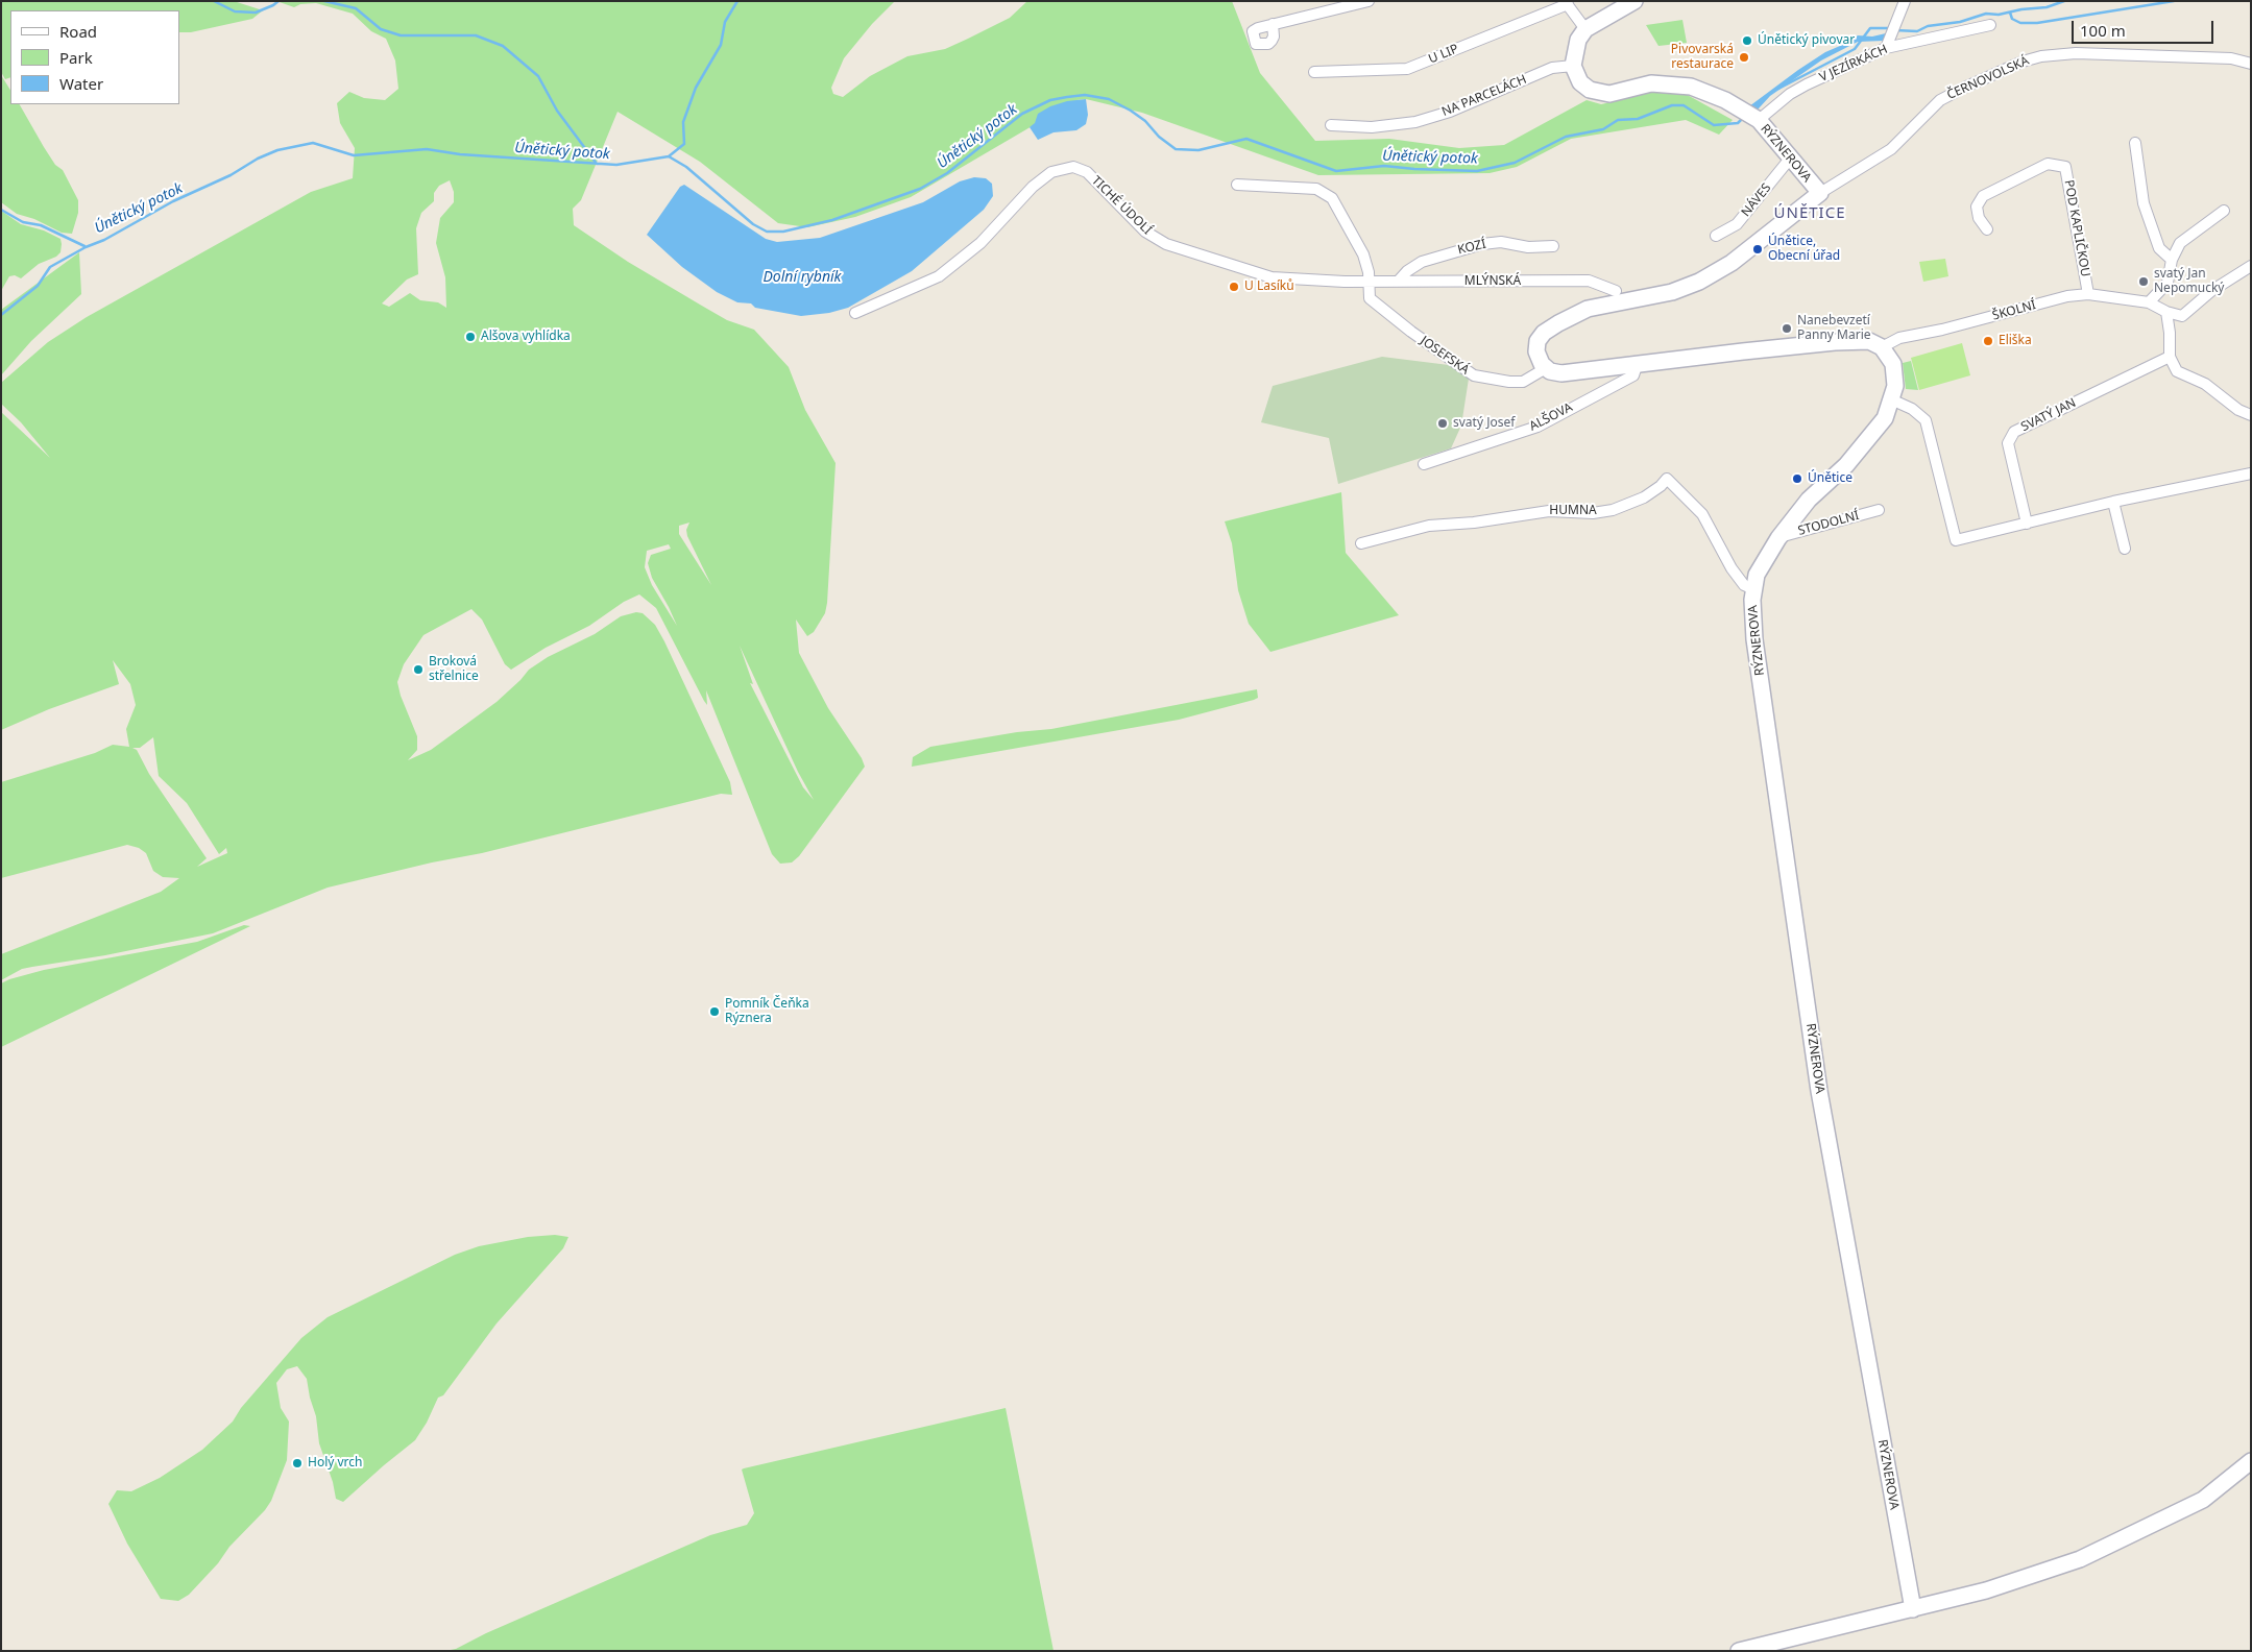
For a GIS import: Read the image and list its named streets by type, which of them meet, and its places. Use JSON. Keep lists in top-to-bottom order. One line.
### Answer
{"streets":{"street":["U LIP","V JEZÍRKÁCH","ČERNOVOLSKÁ","NA PARCELÁCH","RÝZNEROVA","NÁVES","TICHÉ ÚDOLÍ","POD KAPLIČKOU","KOZÍ","MLÝNSKÁ","ŠKOLNÍ","JOSEFSKÁ","SVATÝ JAN","ALŠOVA","HUMNA","STODOLNÍ"]},"crossings":[["V JEZÍRKÁCH","RÝZNEROVA"],["ČERNOVOLSKÁ","RÝZNEROVA"],["NA PARCELÁCH","RÝZNEROVA"],["RÝZNEROVA","NÁVES"],["RÝZNEROVA","ŠKOLNÍ"],["RÝZNEROVA","JOSEFSKÁ"],["RÝZNEROVA","HUMNA"],["RÝZNEROVA","STODOLNÍ"],["TICHÉ ÚDOLÍ","MLÝNSKÁ"],["TICHÉ ÚDOLÍ","JOSEFSKÁ"],["POD KAPLIČKOU","ŠKOLNÍ"],["KOZÍ","MLÝNSKÁ"],["MLÝNSKÁ","JOSEFSKÁ"]],"districts":["ÚNĚTICE"],"water":["Únětický potok","Dolní rybník"],"places":["Únětický pivovar","Pivovarská restaurace","Únětice, Obecní úřad","svatý Jan Nepomucký","U Lasíků","Nanebevzetí Panny Marie","Alšova vyhlídka","Eliška","svatý Josef","Únětice","Broková střelnice","Pomník Čeňka Rýznera","Holý vrch"],"legend":["Road","Park","Water"],"scale_bar":"100 m"}
